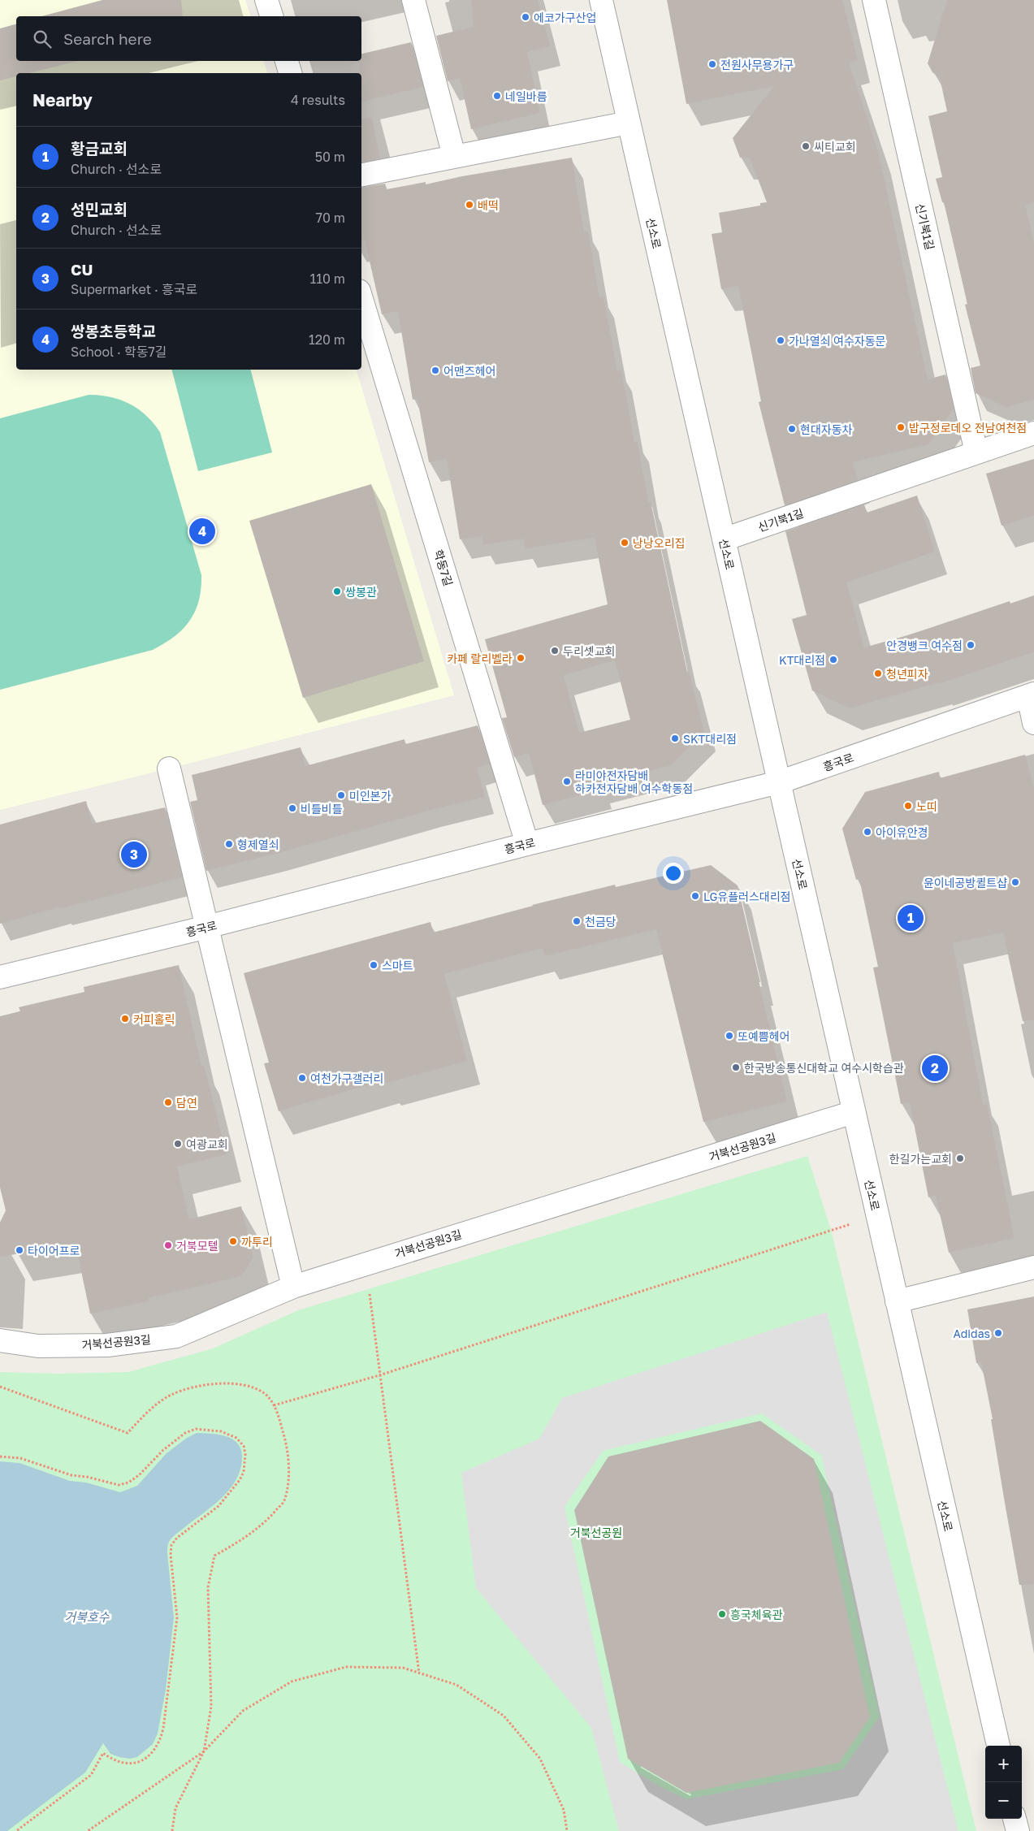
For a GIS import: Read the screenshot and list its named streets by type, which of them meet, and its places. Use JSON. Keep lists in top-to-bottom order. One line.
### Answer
{"streets":{"street":["신기북1길","선소로","학동7길","흥국로","거북선공원3길"]},"crossings":[["신기북1길","선소로"],["선소로","흥국로"],["선소로","거북선공원3길"],["학동7길","흥국로"]],"water":["거북호수"],"parks":["거북선공원"],"places":["에코가구산업","전원사무용가구","네일바름","씨티교회","배떡","가나열쇠 여수자동문","어맨즈헤어","밥구정로데오 전남여천점","현대자동차","낭낭오리집","쌍봉관","안경뱅크 여수점","두리셋교회","카페 랄리벨라","KT대리점","청년피자","SKT대리점","라미야전자담배 하카전자담배 여수학동점","미인본가","노띠","비틀비틀","아이유안경","형제열쇠","윤이네공방퀼트샵","LG유플러스대리점","천금당","스마트","커피홀릭","또예쁨헤어","한국방송통신대학교 여수시학습관","여천가구갤러리","담연","여광교회","한길가는교회","까투리","거북모텔","타이어프로","Adidas","흥국체육관"],"page":{"search":"Search here","heading":["Nearby","4 results"],"list":[{"mark":"1","name":"황금교회","note":"Church · 선소로","value":"50 m"},{"mark":"2","name":"성민교회","note":"Church · 선소로","value":"70 m"},{"mark":"3","name":"CU","note":"Supermarket · 흥국로","value":"110 m"},{"mark":"4","name":"쌍봉초등학교","note":"School · 학동7길","value":"120 m"}],"pins":["4","3","1","2"],"map_buttons":["+","−"]}}
